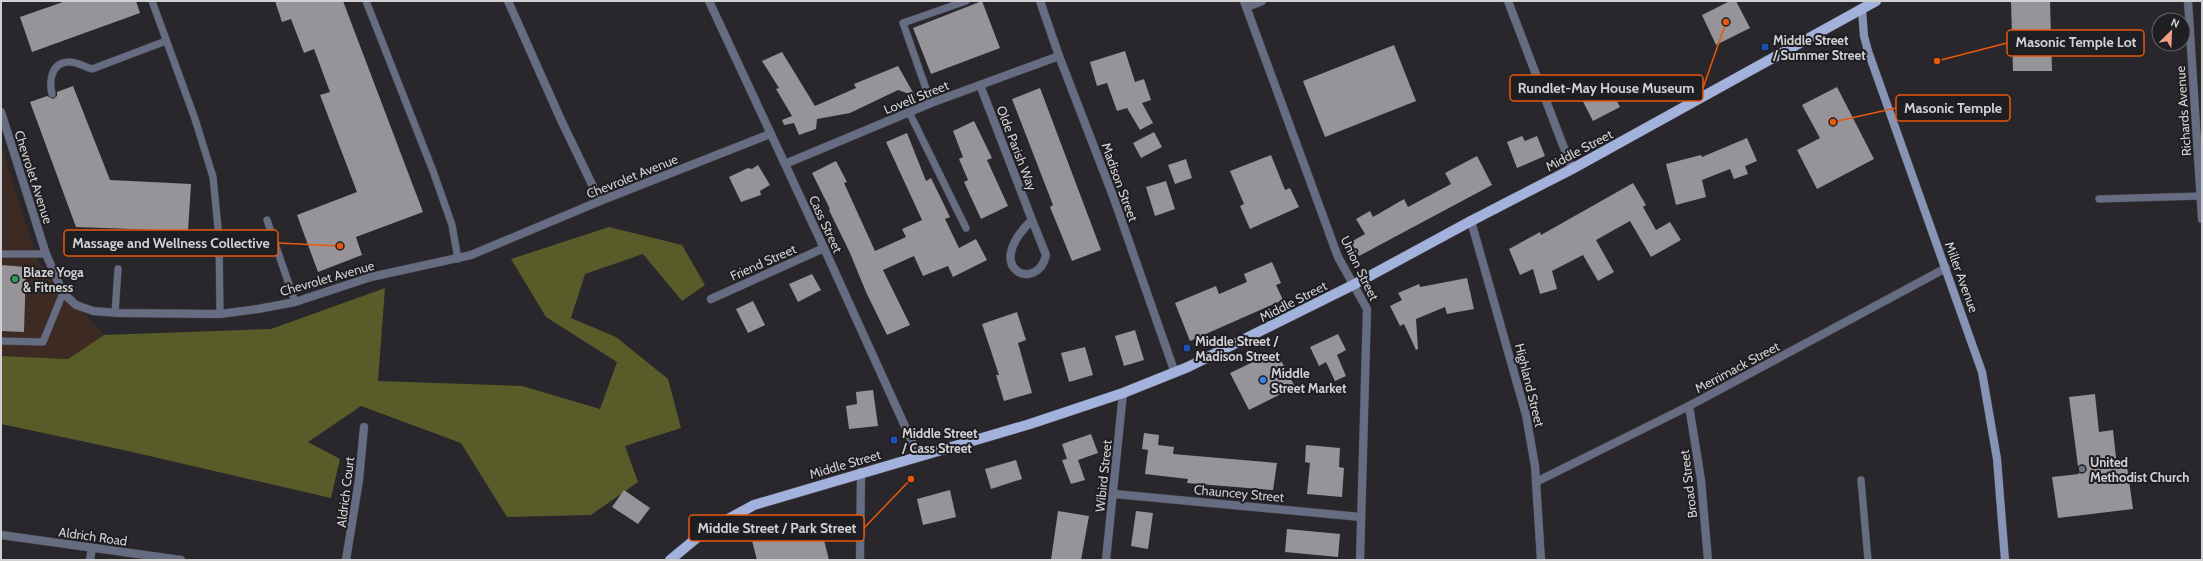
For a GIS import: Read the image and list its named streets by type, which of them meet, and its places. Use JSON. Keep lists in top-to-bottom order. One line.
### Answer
{"streets":{"main road":["Middle Street","Miller Avenue"],"street":["Lovell Street","Richards Avenue","Olde Parish Way","Chevrolet Avenue","Madison Street","Cass Street","Friend Street","Union Street","Merrimack Street","Highland Street","Wibird Street","Broad Street","Aldrich Court","Chauncey Street","Aldrich Road"]},"crossings":[["Lovell Street","Olde Parish Way"],["Lovell Street","Madison Street"],["Lovell Street","Cass Street"],["Middle Street","Madison Street"],["Middle Street","Cass Street"],["Middle Street","Union Street"],["Middle Street","Miller Avenue"],["Middle Street","Highland Street"],["Middle Street","Wibird Street"],["Chevrolet Avenue","Cass Street"],["Cass Street","Friend Street"],["Union Street","Chauncey Street"],["Miller Avenue","Merrimack Street"],["Merrimack Street","Highland Street"],["Merrimack Street","Broad Street"],["Wibird Street","Chauncey Street"]],"places":{"other":["Rundlet-May House Museum","Masonic Temple Lot","Masonic Temple","Massage and Wellness Collective","Blaze Yoga & Fitness","Middle Street Market","United Methodist Church","Middle Street / Park Street"],"transit":["Middle Street / Summer Street","Middle Street / Madison Street","Middle Street / Cass Street"]},"north":"top right"}
